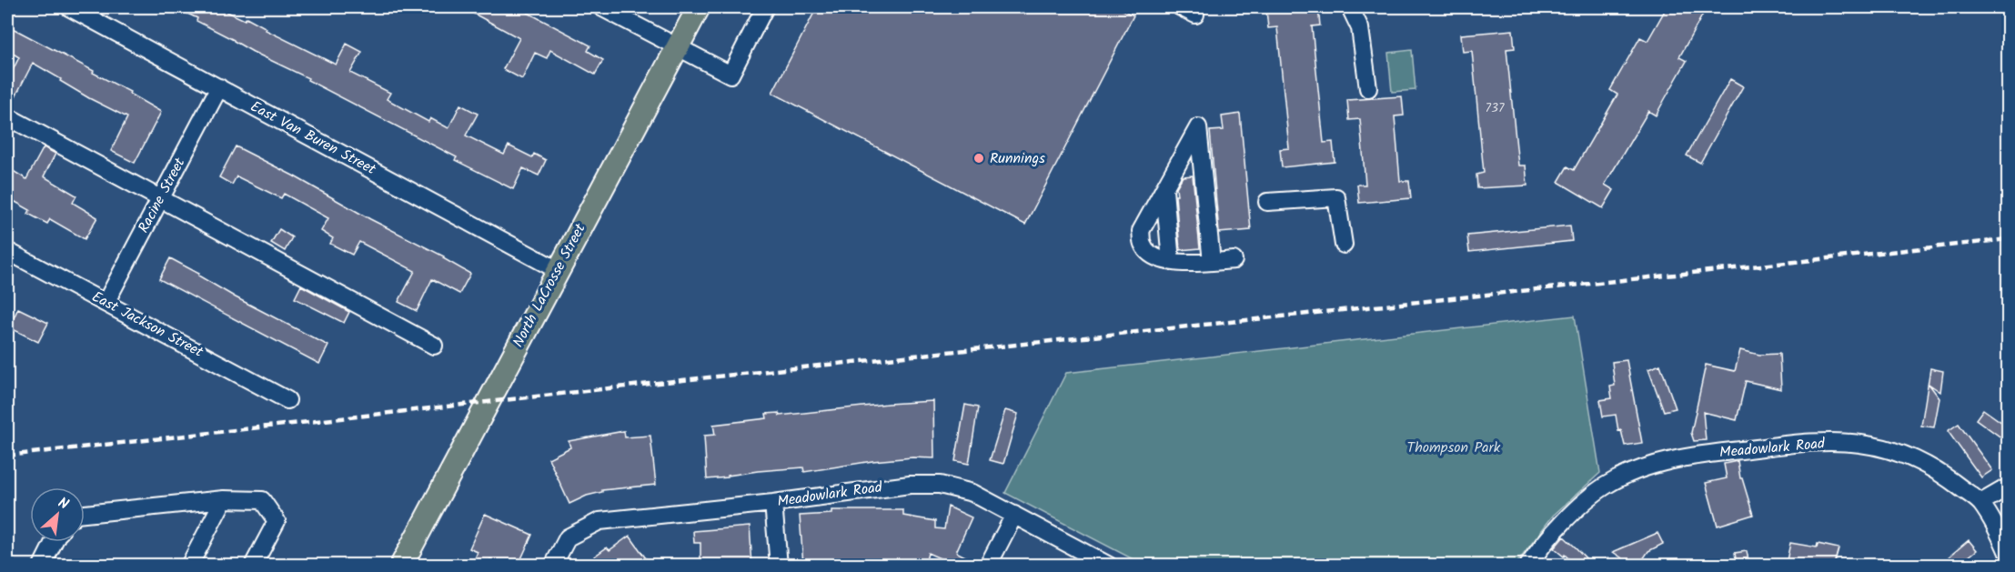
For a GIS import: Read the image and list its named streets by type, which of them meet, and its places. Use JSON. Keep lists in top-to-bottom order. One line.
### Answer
{"streets":{"main road":["North LaCrosse Street"],"street":["East Van Buren Street","Racine Street","East Jackson Street","Meadowlark Road"]},"crossings":[["East Van Buren Street","Racine Street"],["East Van Buren Street","North LaCrosse Street"],["Racine Street","East Jackson Street"]],"parks":["Thompson Park"],"places":["Runnings"],"house_numbers":["737"],"north":"top right"}
